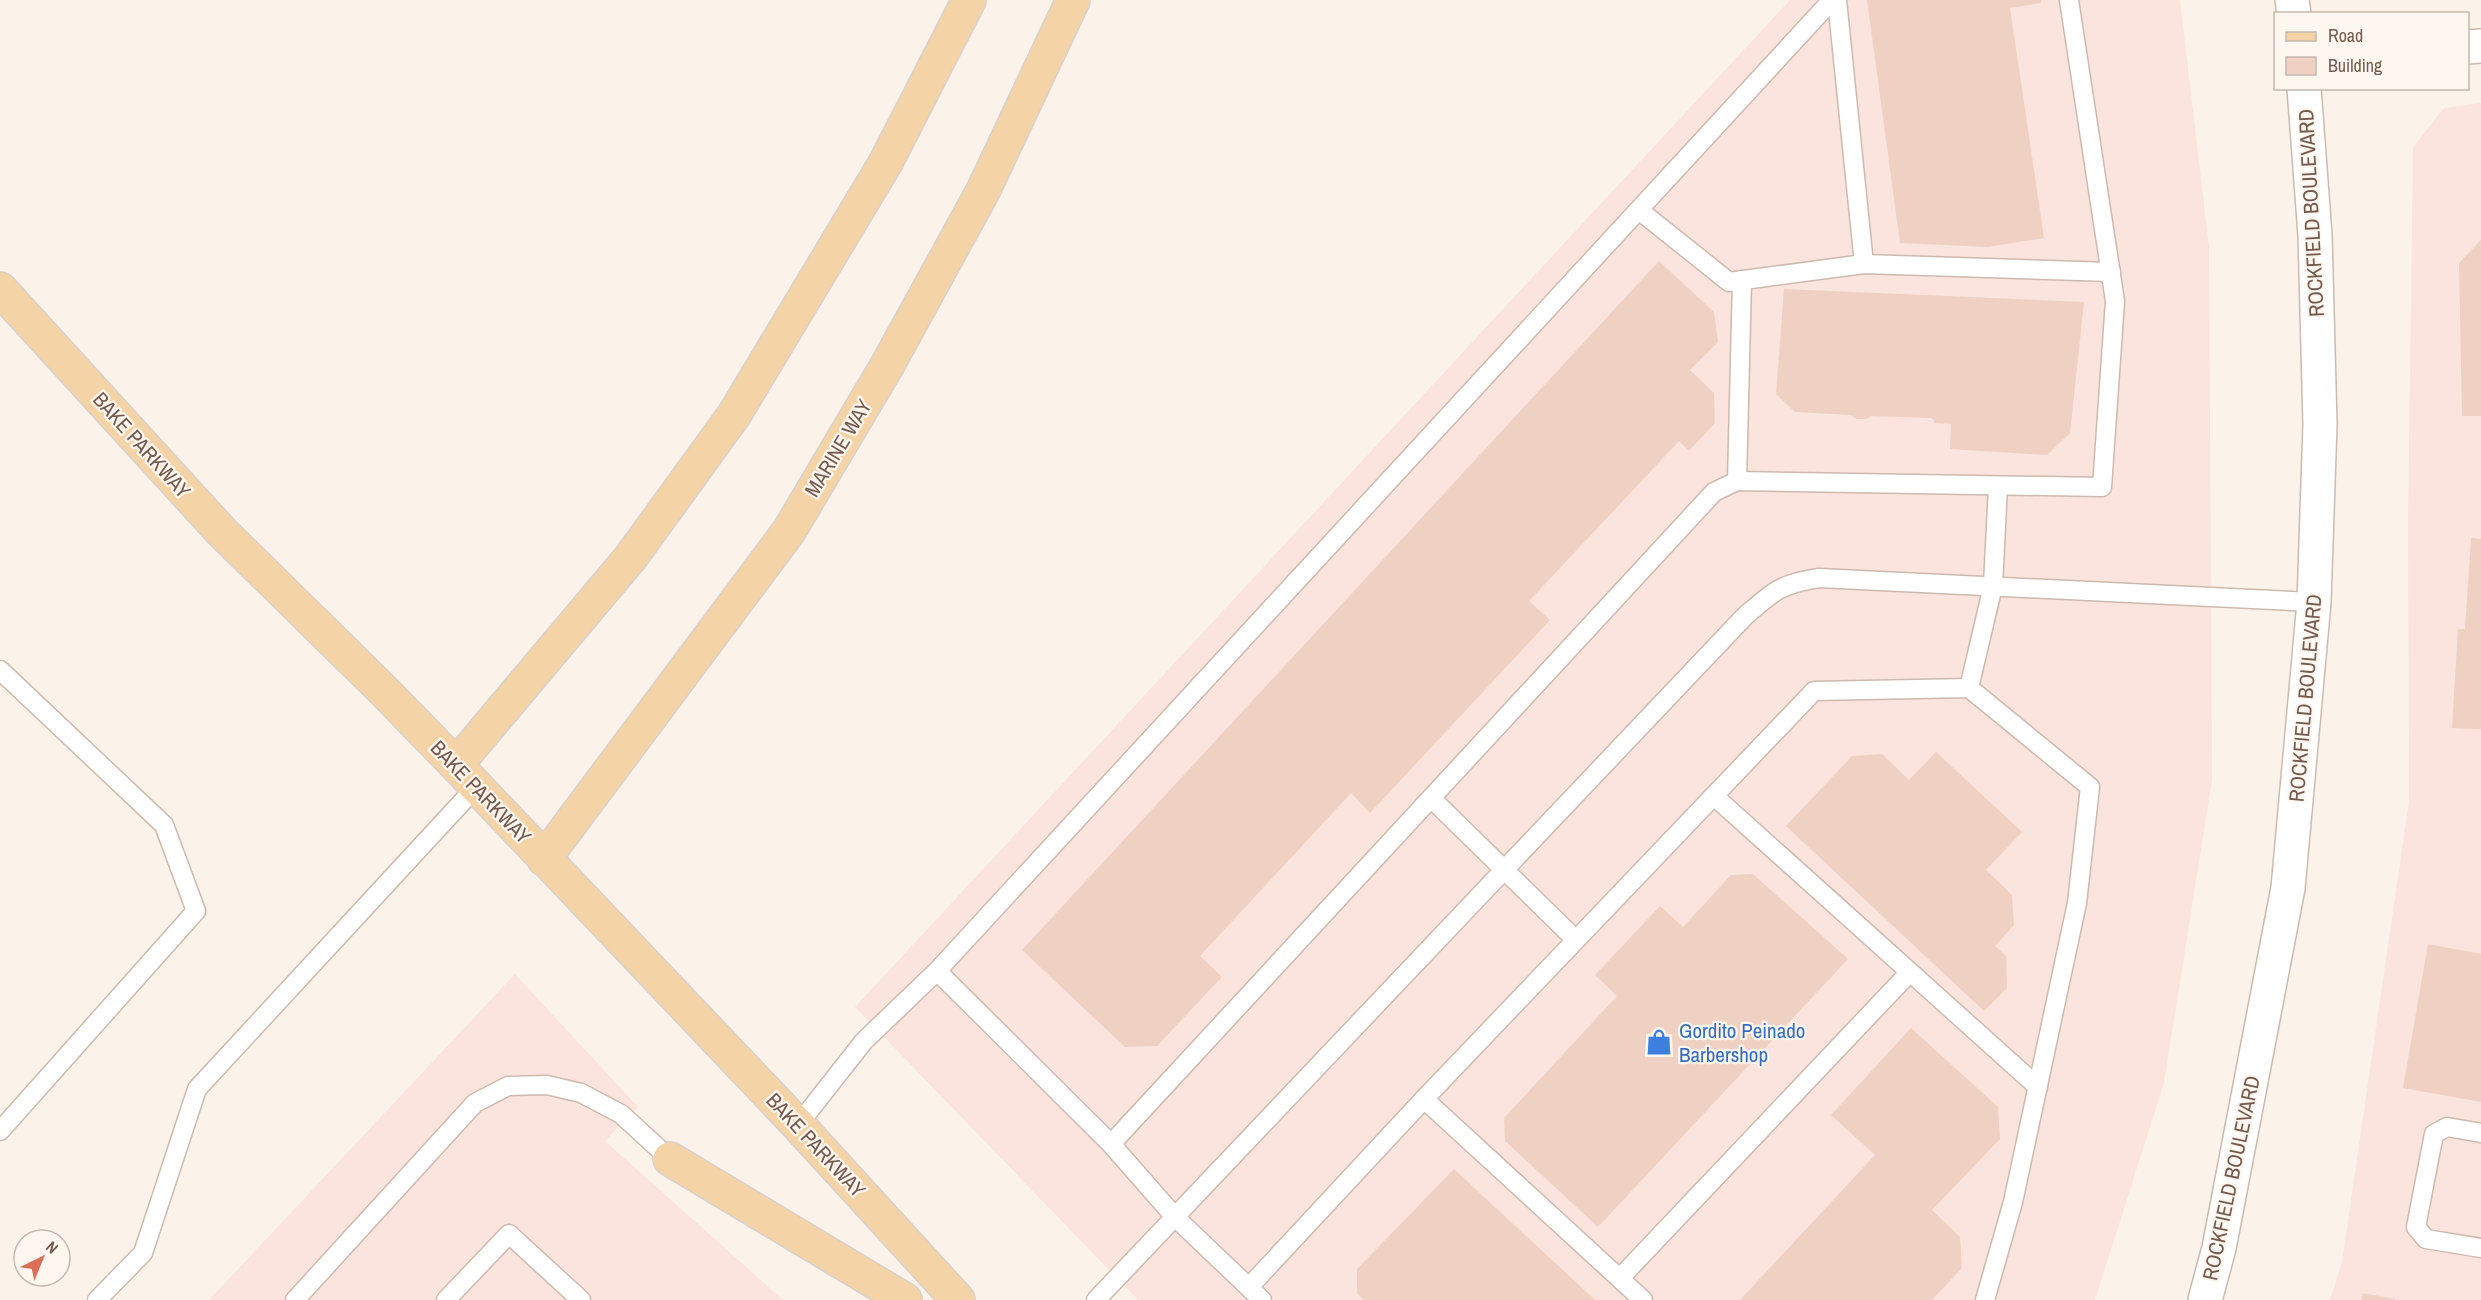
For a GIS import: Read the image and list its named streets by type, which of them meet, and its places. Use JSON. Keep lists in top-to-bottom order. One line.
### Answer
{"streets":{"main road":["BAKE PARKWAY","MARINE WAY"],"street":["ROCKFIELD BOULEVARD"]},"crossings":[["BAKE PARKWAY","MARINE WAY"]],"places":{"shop":["Gordito Peinado Barbershop"]},"legend":["Road","Building"],"north":"top right"}
